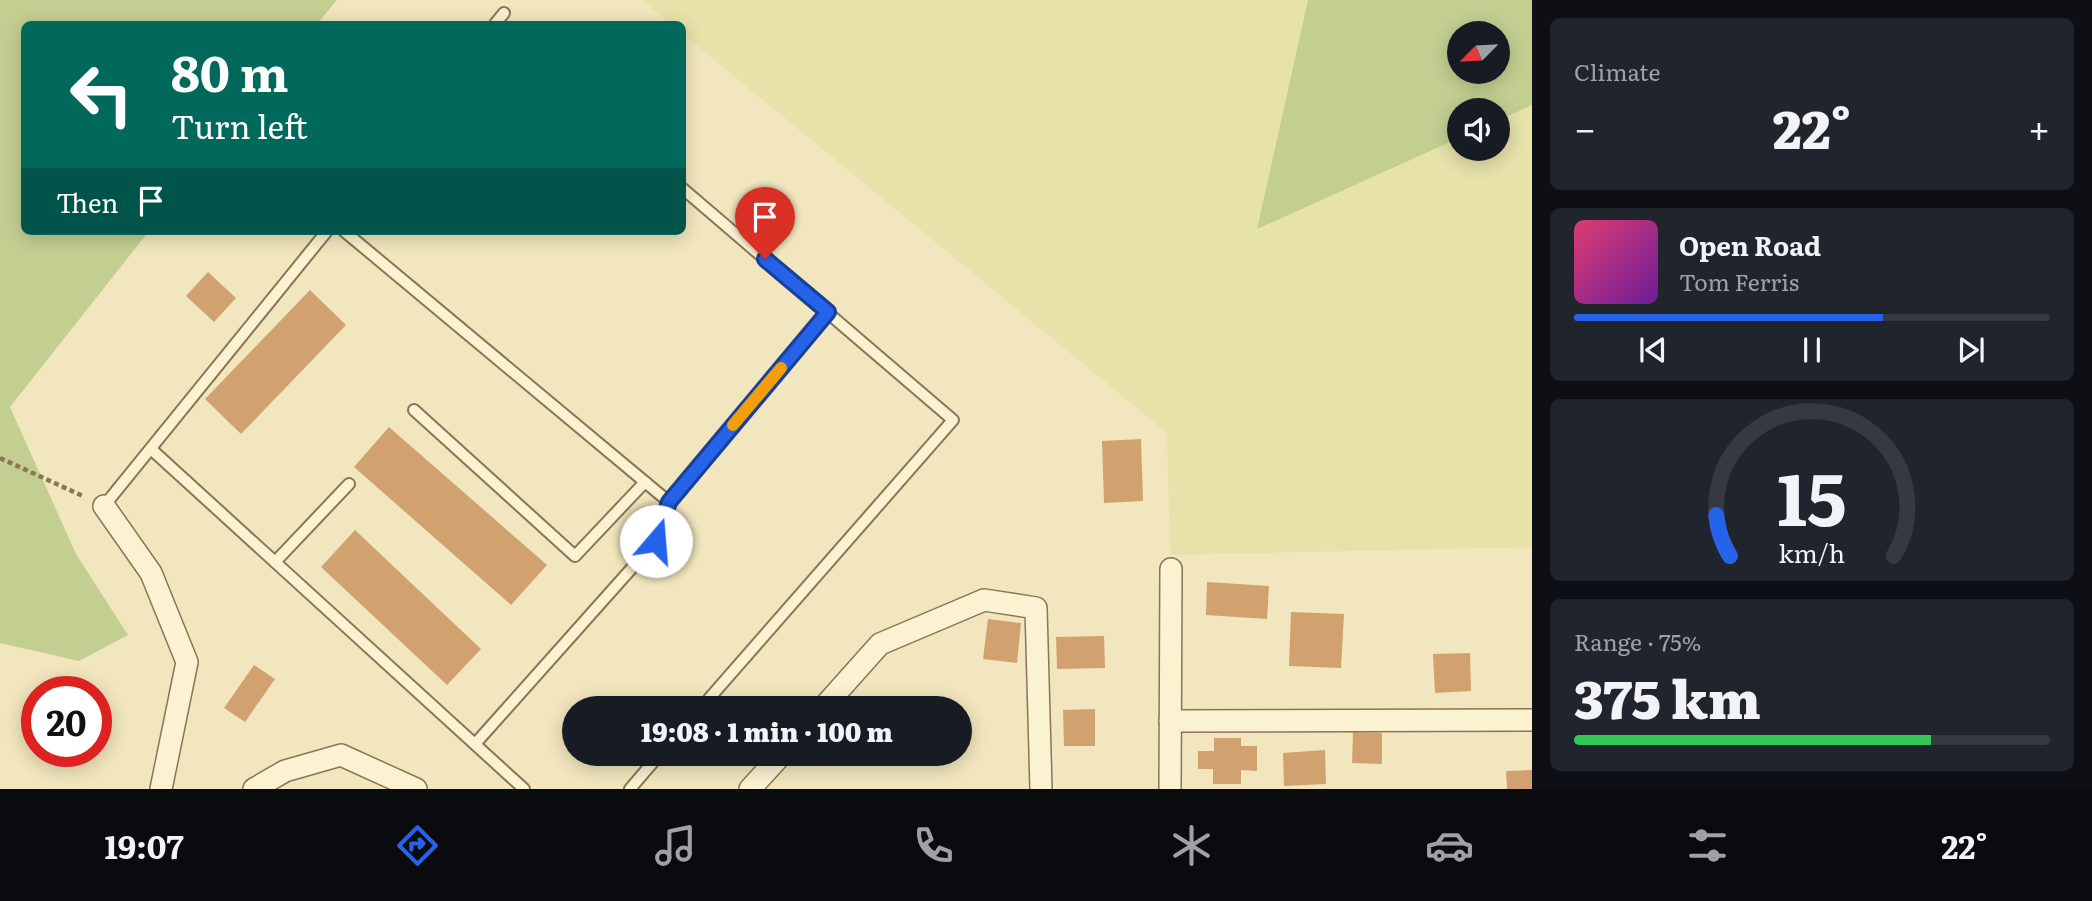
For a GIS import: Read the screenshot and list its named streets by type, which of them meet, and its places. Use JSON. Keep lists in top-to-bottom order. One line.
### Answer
{"north":"bottom left","page":{"tile":["Climate",["Range · 75%","375 km"]],"turn":["80 m","Turn left"],"heat":["−","22°","+"],"then":"Then","song":["Open Road","Tom Ferris"],"limit":"20","trip":"19:08 · 1 min · 100 m","tabs":["19:07","22°"],"gauge":["15","km/h"]}}
